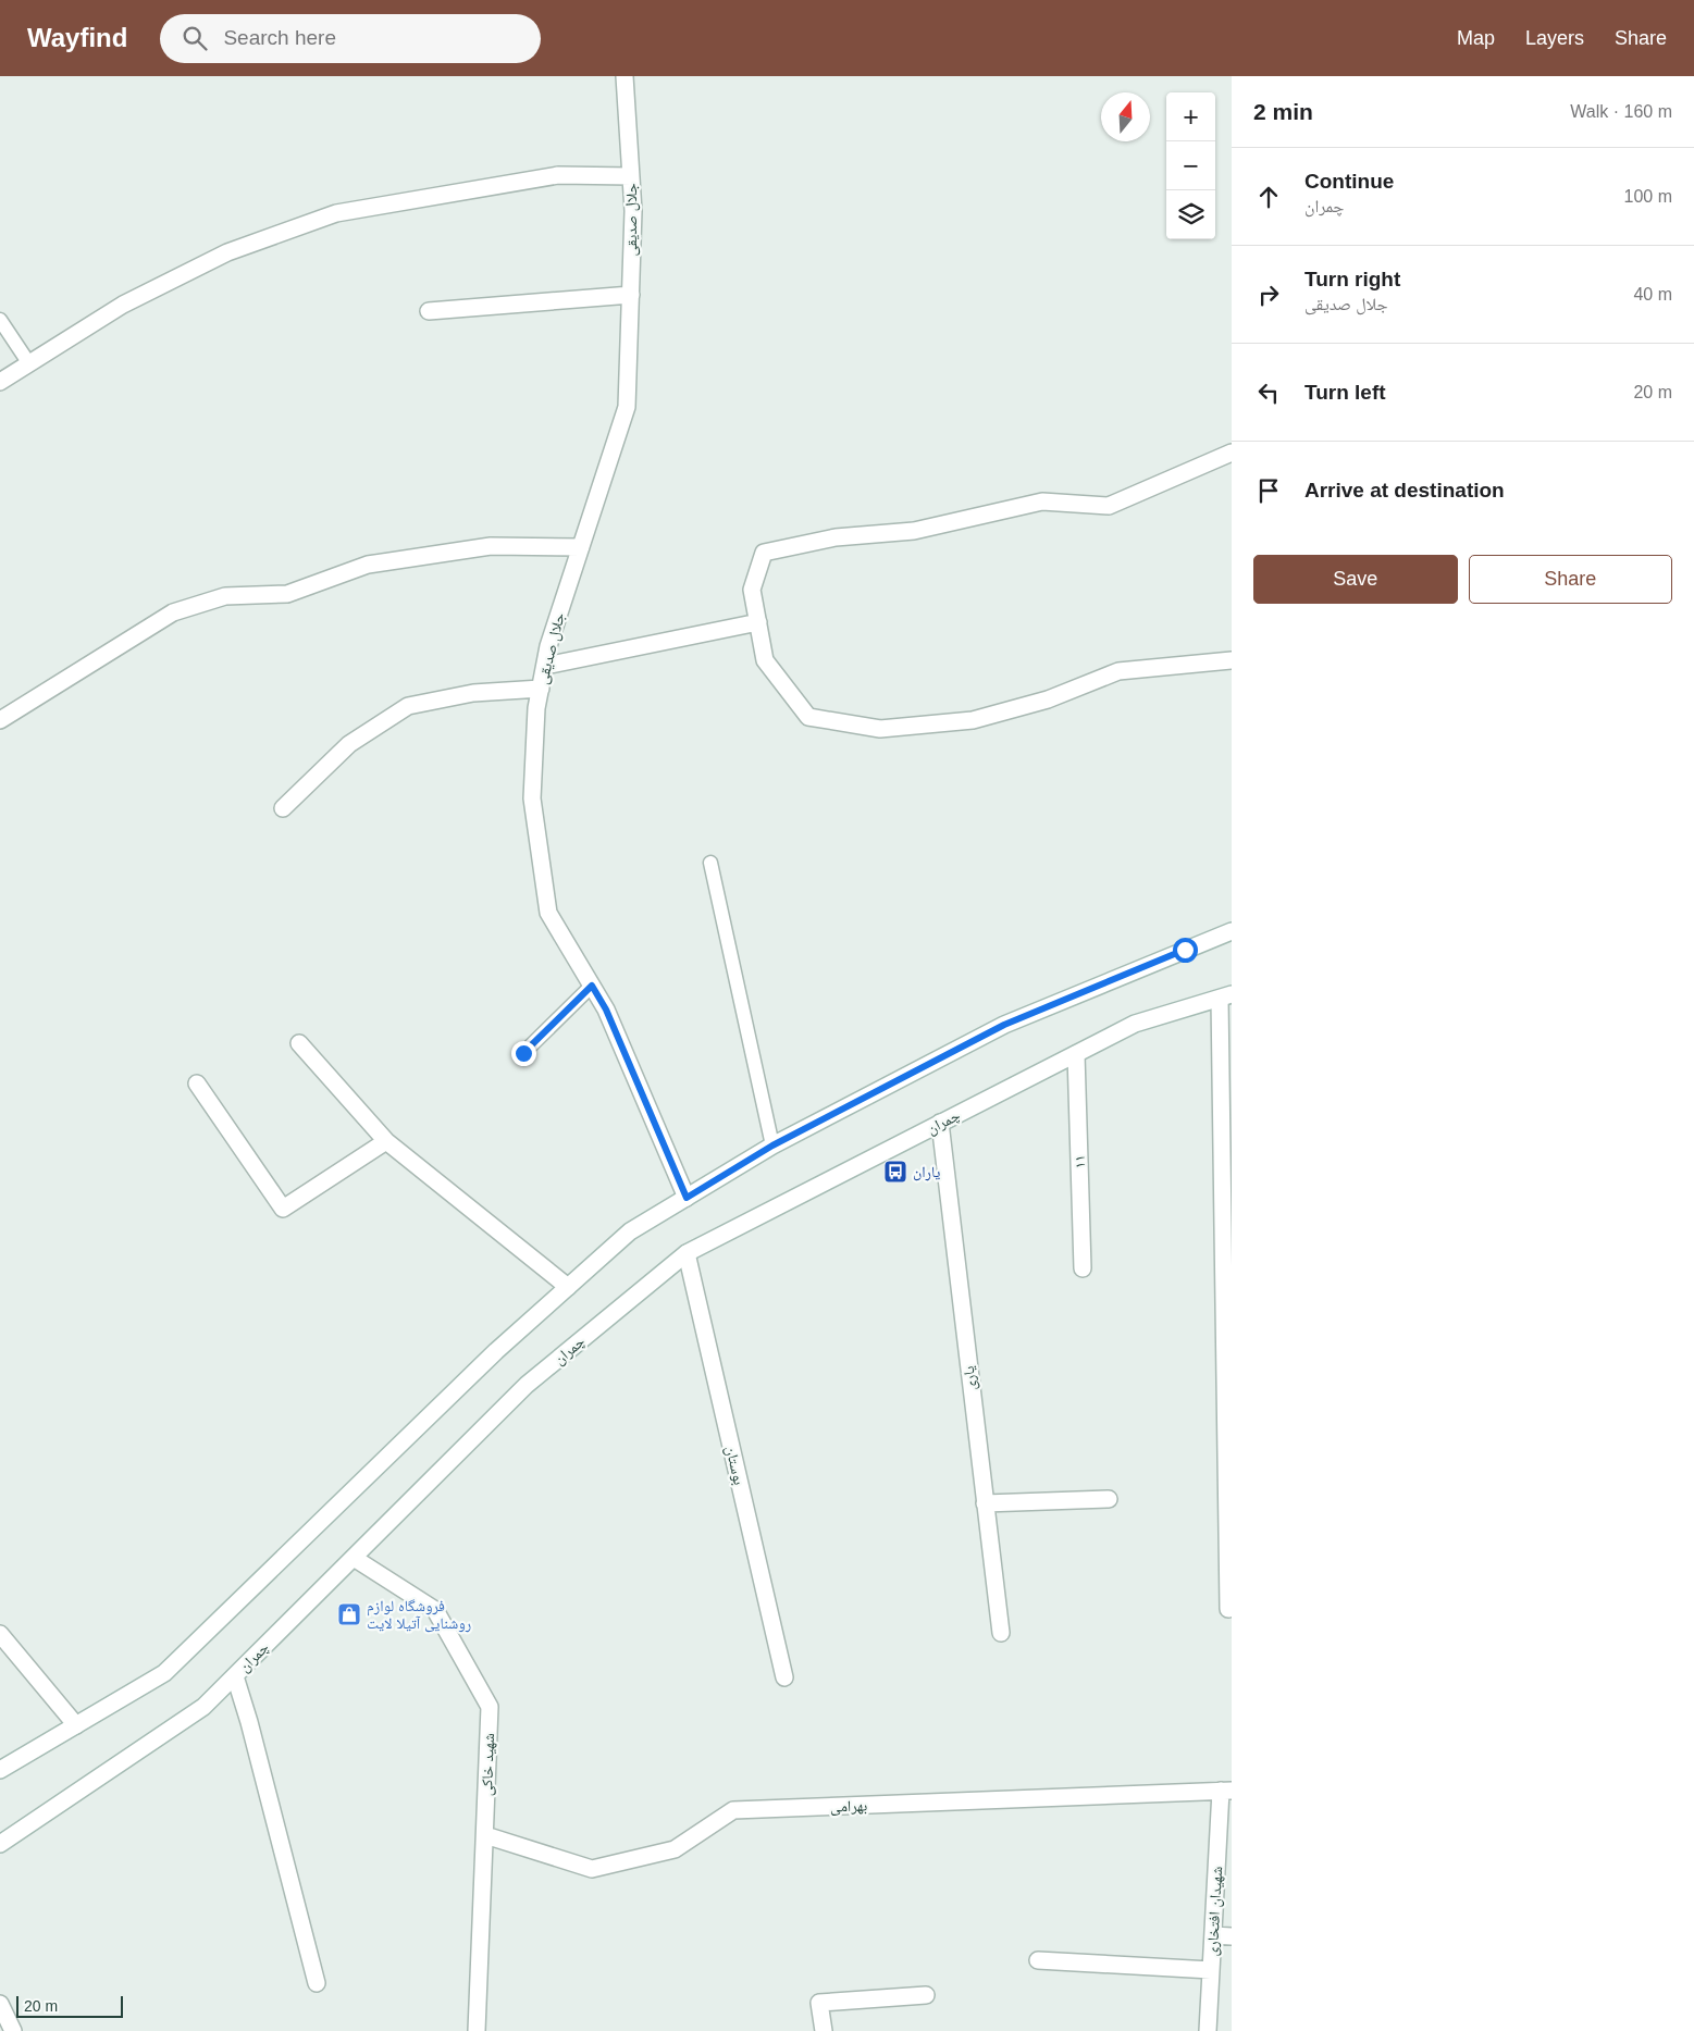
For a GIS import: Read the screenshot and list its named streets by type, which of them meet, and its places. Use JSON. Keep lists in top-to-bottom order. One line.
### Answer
{"streets":{"street":["جلال صدیقی","چمران","۱۱","یاری","بوستان","شهید خاکی","بهرامی","شهیدان افتخاری"]},"crossings":[["چمران","۱۱"],["چمران","یاری"],["چمران","بوستان"],["چمران","شهید خاکی"],["شهید خاکی","بهرامی"],["بهرامی","شهیدان افتخاری"]],"places":{"bus stop":["یاران"],"shop":["فروشگاه لوازم روشنایی آتیلا لایت"]},"scale_bar":"20 m","north":"top","page":{"header":"Wayfind","search":"Search here","nav":["Map","Layers","Share"],"heading":["2 min","Walk · 160 m"],"map_buttons":["+","−"],"list":[["Continue","چمران","100 m"],["Turn right","جلال صدیقی","40 m"],["Turn left","20 m"],"Arrive at destination"],"buttons":["Save","Share"],"scale":"20 m"}}
